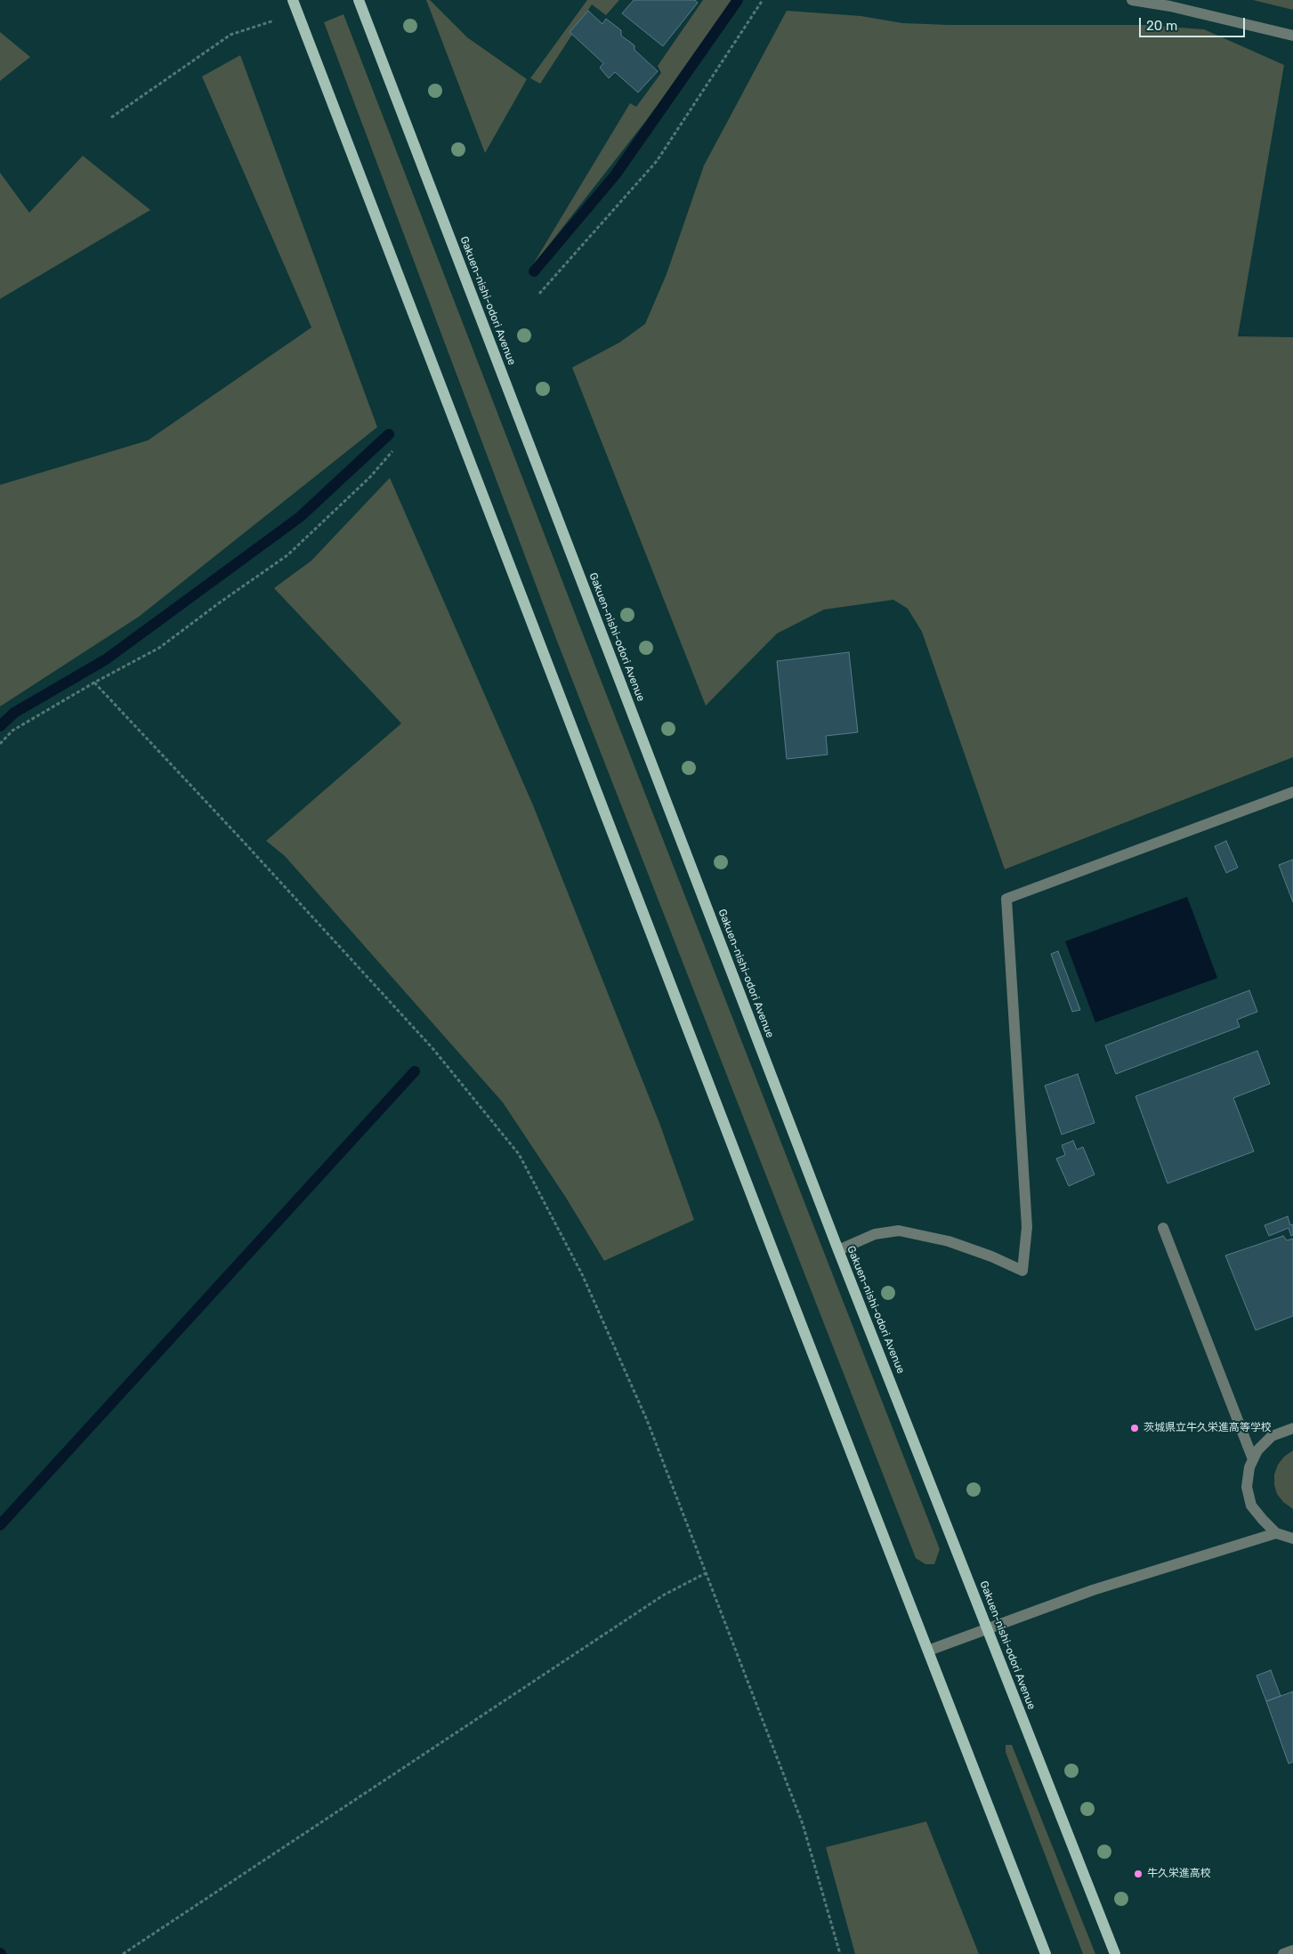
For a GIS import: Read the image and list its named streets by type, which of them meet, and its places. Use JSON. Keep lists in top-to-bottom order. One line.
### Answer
{"streets":{"main road":["Gakuen-nishi-odori Avenue"]},"places":["茨城県立牛久栄進高等学校","牛久栄進高校"],"scale_bar":"20 m"}
